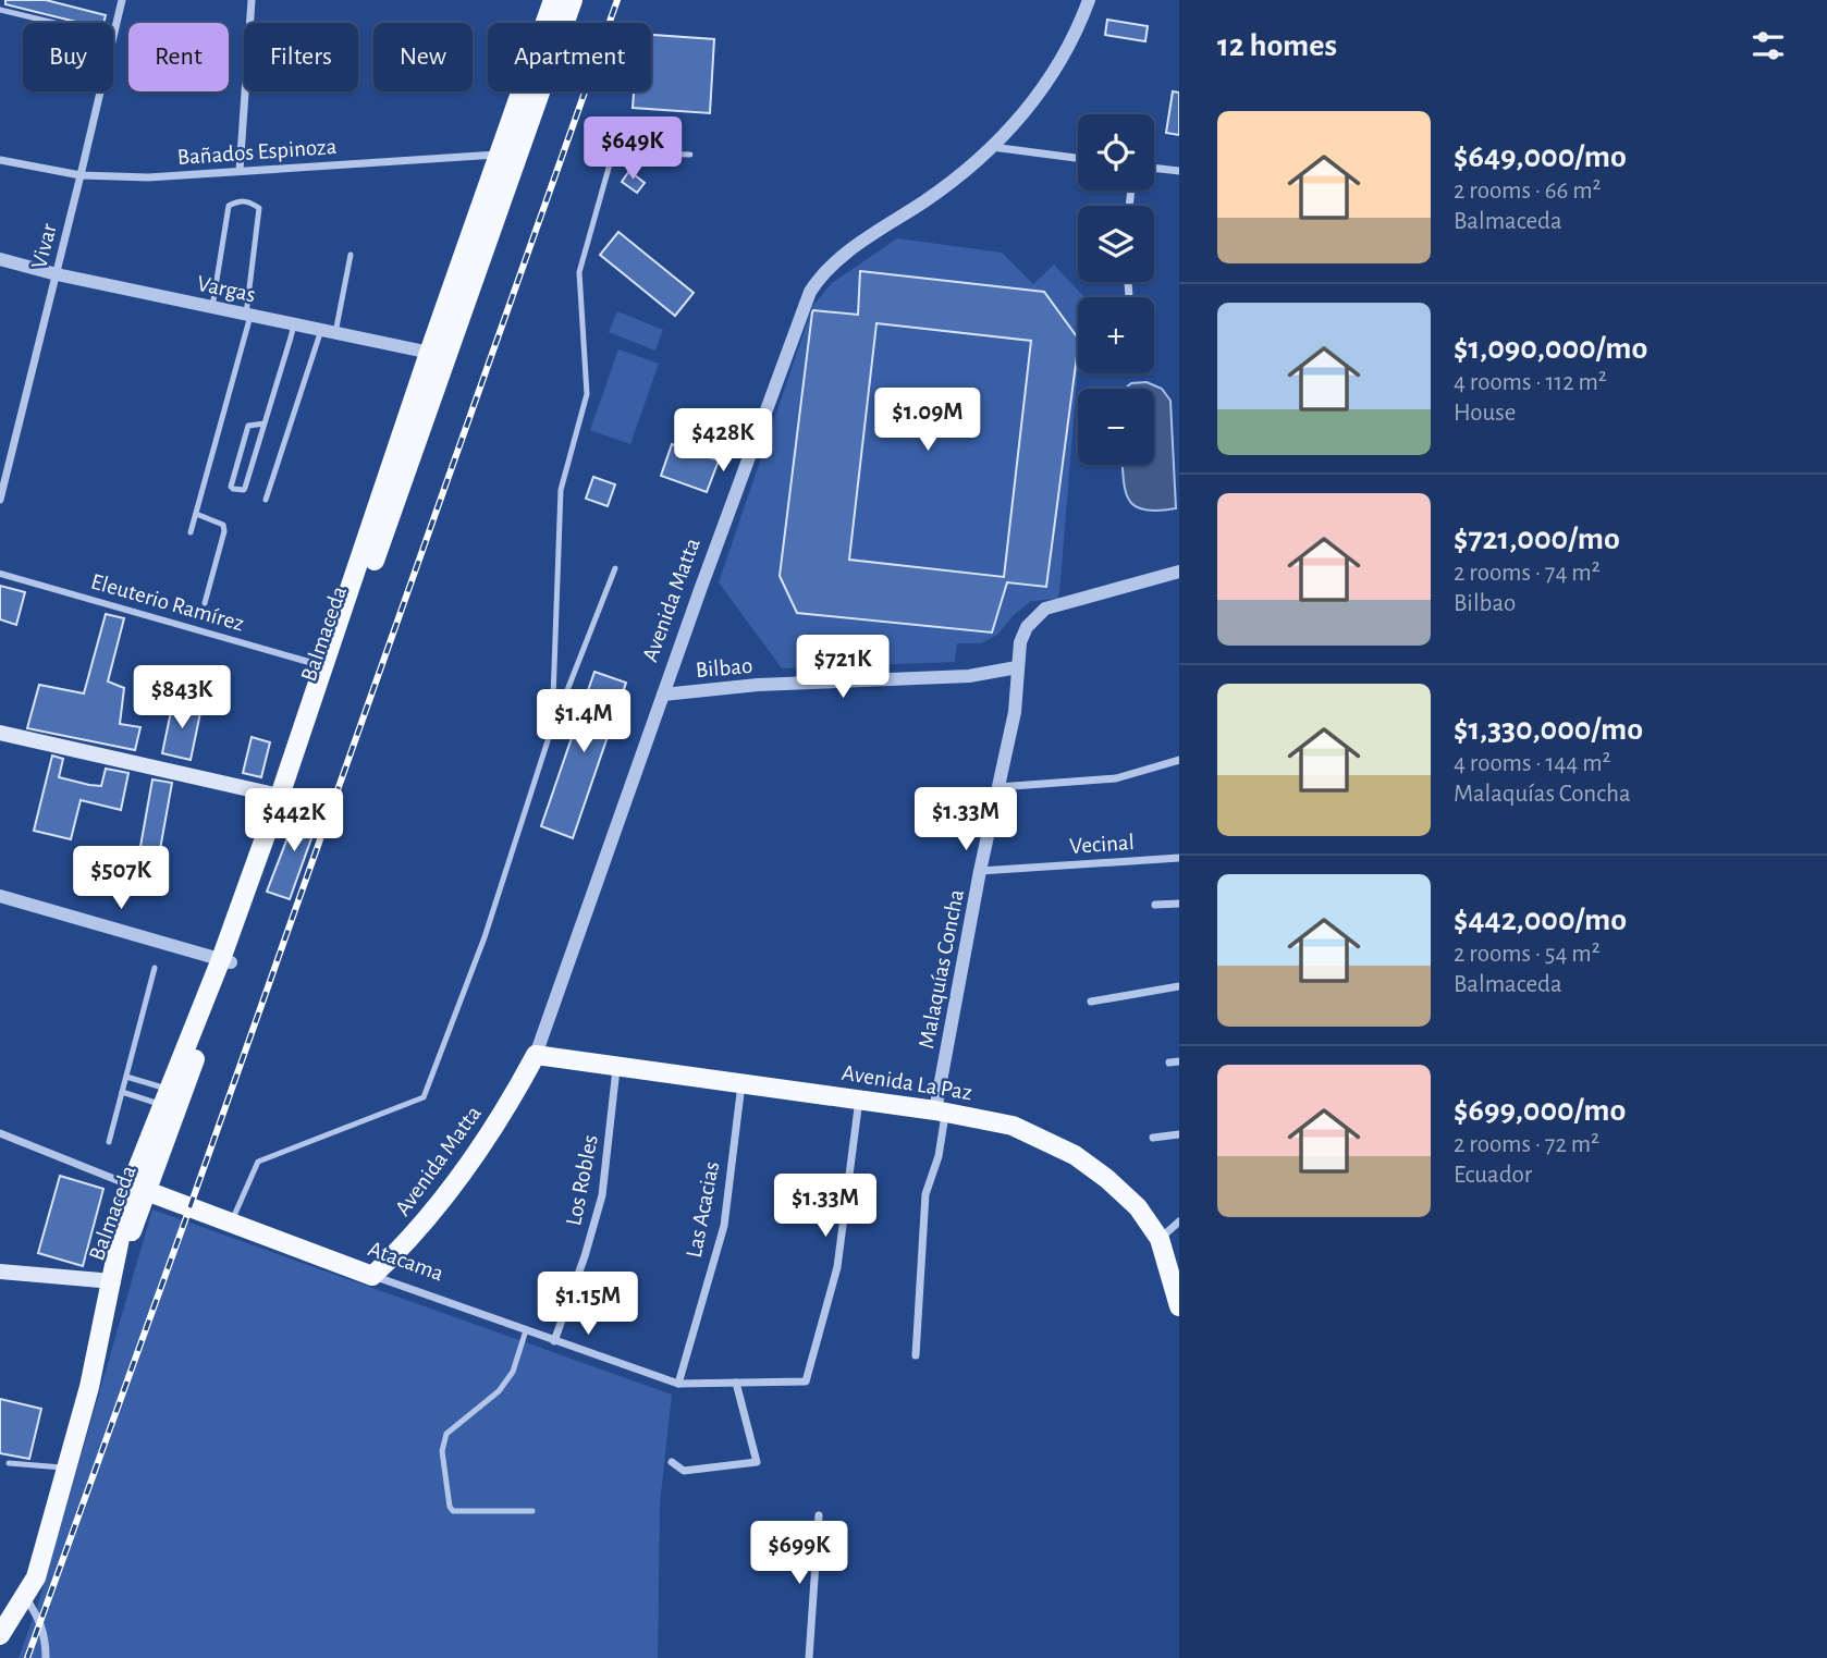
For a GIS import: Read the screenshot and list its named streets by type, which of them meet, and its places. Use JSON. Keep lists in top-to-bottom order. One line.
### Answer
{"streets":{"main road":["Avenida Matta","Balmaceda","Avenida La Paz","Atacama"],"street":["Bañados Espinoza","Vivar","Vargas","Eleuterio Ramírez","Bilbao","Vecinal","Malaquías Concha","Los Robles","Las Acacias"]},"crossings":[["Bañados Espinoza","Vivar"],["Bañados Espinoza","Balmaceda"],["Vivar","Vargas"],["Vargas","Balmaceda"],["Avenida Matta","Bilbao"],["Avenida Matta","Avenida La Paz"],["Avenida Matta","Atacama"],["Eleuterio Ramírez","Balmaceda"],["Balmaceda","Atacama"],["Bilbao","Malaquías Concha"],["Vecinal","Malaquías Concha"],["Malaquías Concha","Avenida La Paz"],["Avenida La Paz","Los Robles"],["Avenida La Paz","Las Acacias"],["Avenida La Paz","Atacama"],["Los Robles","Atacama"],["Las Acacias","Atacama"]],"page":{"heading":"12 homes","chip":["Buy","Rent","Filters","New","Apartment"],"list":[{"name":"$649,000/mo","note":"2 rooms · 66 m² · Balmaceda"},{"name":"$1,090,000/mo","note":"4 rooms · 112 m² · House"},{"name":"$721,000/mo","note":"2 rooms · 74 m² · Bilbao"},{"name":"$1,330,000/mo","note":"4 rooms · 144 m² · Malaquías Concha"},{"name":"$442,000/mo","note":"2 rooms · 54 m² · Balmaceda"},{"name":"$699,000/mo","note":"2 rooms · 72 m² · Ecuador"}],"map_buttons":["+","−"],"price":["$649K","$1.09M","$428K","$721K","$843K","$1.4M","$1.33M","$442K","$507K","$1.33M","$1.15M","$699K"]}}
